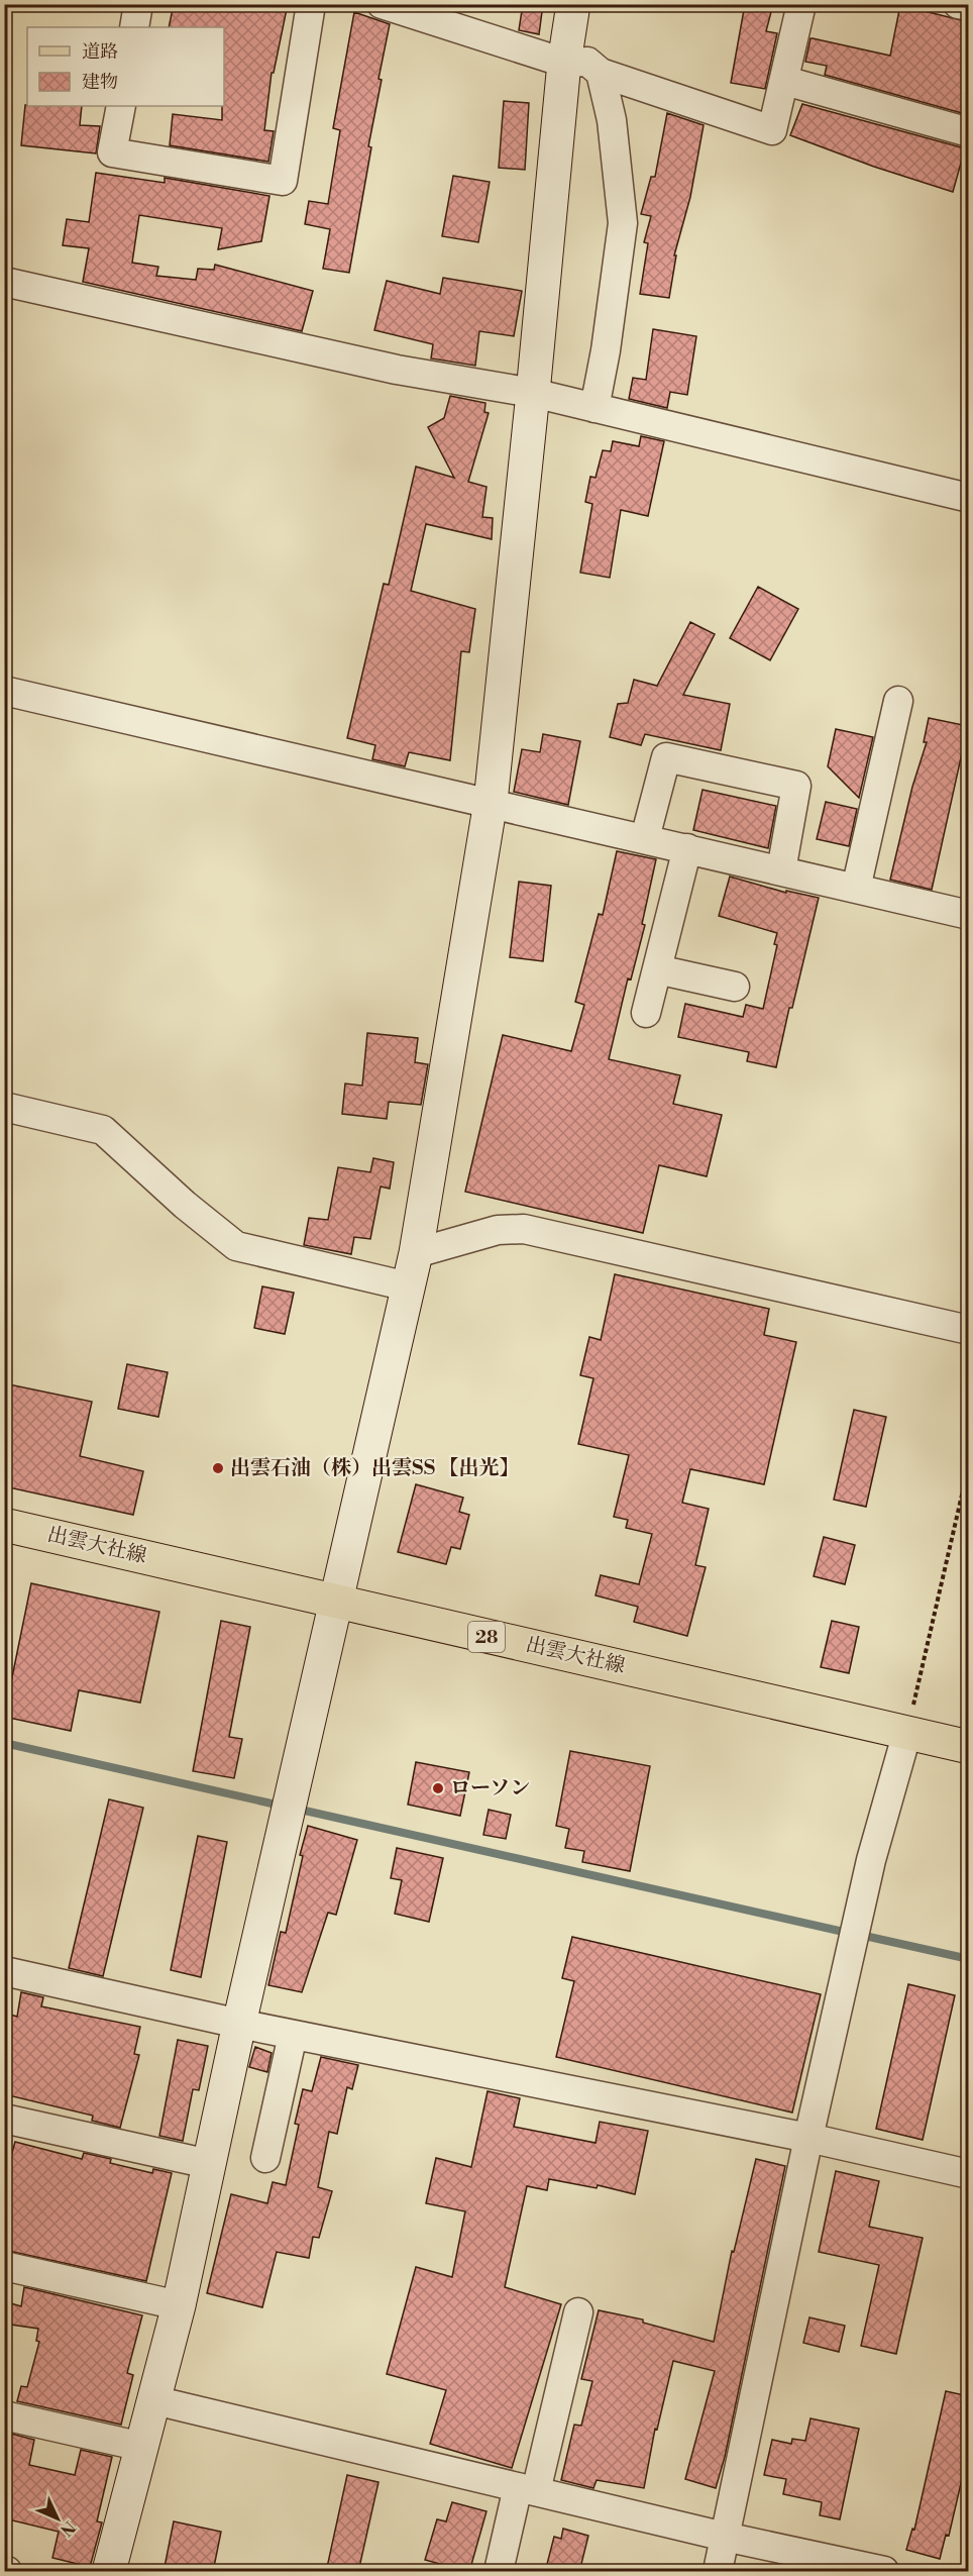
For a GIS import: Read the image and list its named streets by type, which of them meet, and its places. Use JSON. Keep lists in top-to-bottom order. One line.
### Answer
{"streets":{"main road":["出雲大社線","28"]},"places":["出雲石油（株）出雲SS 【出光】","ローソン"],"legend":["道路","建物"],"north":"bottom right"}
